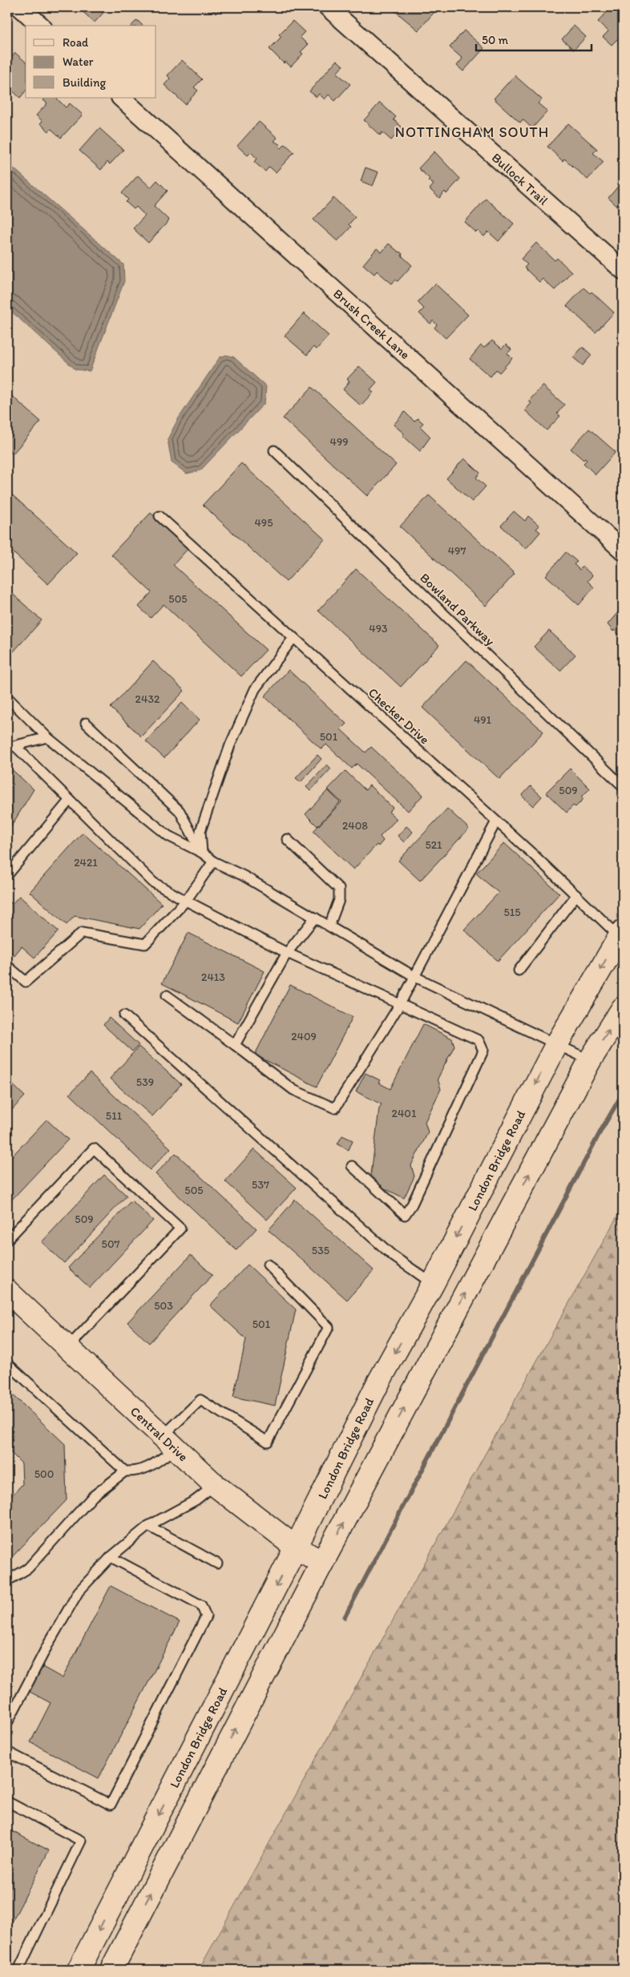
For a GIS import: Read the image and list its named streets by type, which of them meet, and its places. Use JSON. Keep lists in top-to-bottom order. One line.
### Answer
{"streets":{"main road":["London Bridge Road","Central Drive"],"street":["Bullock Trail","Brush Creek Lane"],"lane":["Bowland Parkway","Checker Drive"]},"crossings":[["Checker Drive","London Bridge Road"],["London Bridge Road","Central Drive"]],"districts":["NOTTINGHAM SOUTH"],"house_numbers":["499","495","497","505","493","2432","491","501","509","2408","521","2421","515","2413","2409","539","2401","511","537","505","509","507","535","503","501","500"],"legend":["Road","Water","Building"],"scale_bar":"50 m"}
